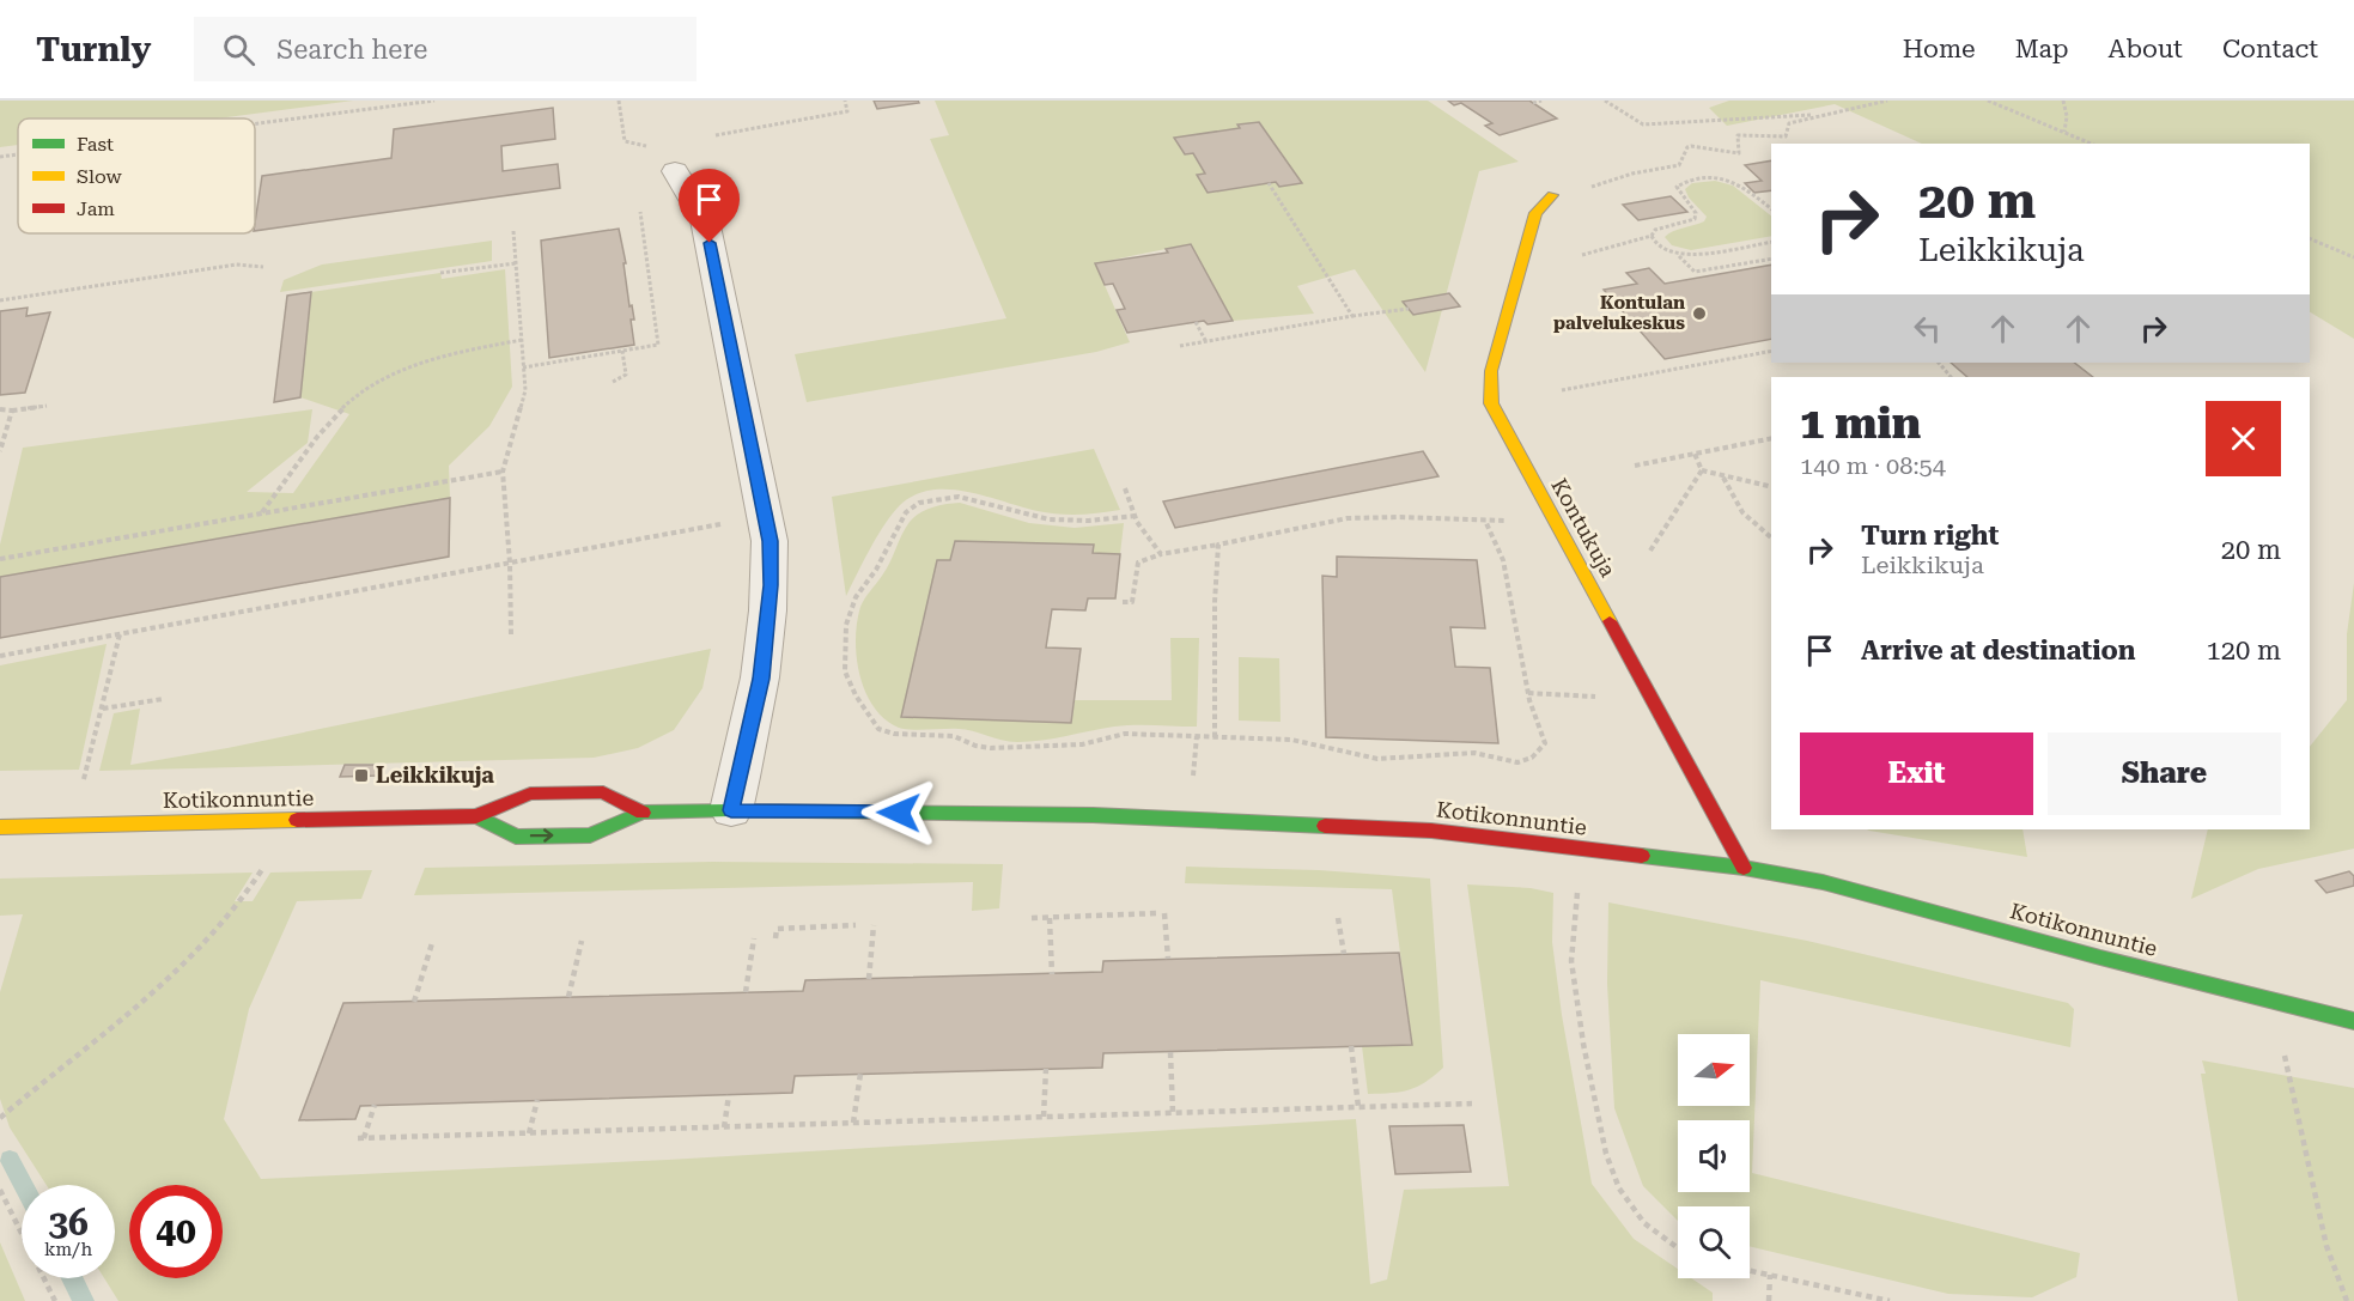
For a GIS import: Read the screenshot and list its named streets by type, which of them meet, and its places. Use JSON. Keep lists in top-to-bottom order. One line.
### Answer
{"streets":{"street":["Kontukuja","Kotikonnuntie"]},"crossings":[["Kontukuja","Kotikonnuntie"]],"places":{"other":["Kontulan palvelukeskus"],"transit":["Leikkikuja"]},"legend":["Fast","Slow","Jam"],"north":"right","page":{"header":"Turnly","search":"Search here","nav":["Home","Map","About","Contact"],"turn":["20 m","Leikkikuja"],"heading":["1 min","140 m · 08:54"],"list":[{"name":"Turn right","note":"Leikkikuja","value":"20 m"},{"name":"Arrive at destination","value":"120 m"}],"buttons":["Exit","Share"],"speed":"36 km/h","limit":"40"}}
